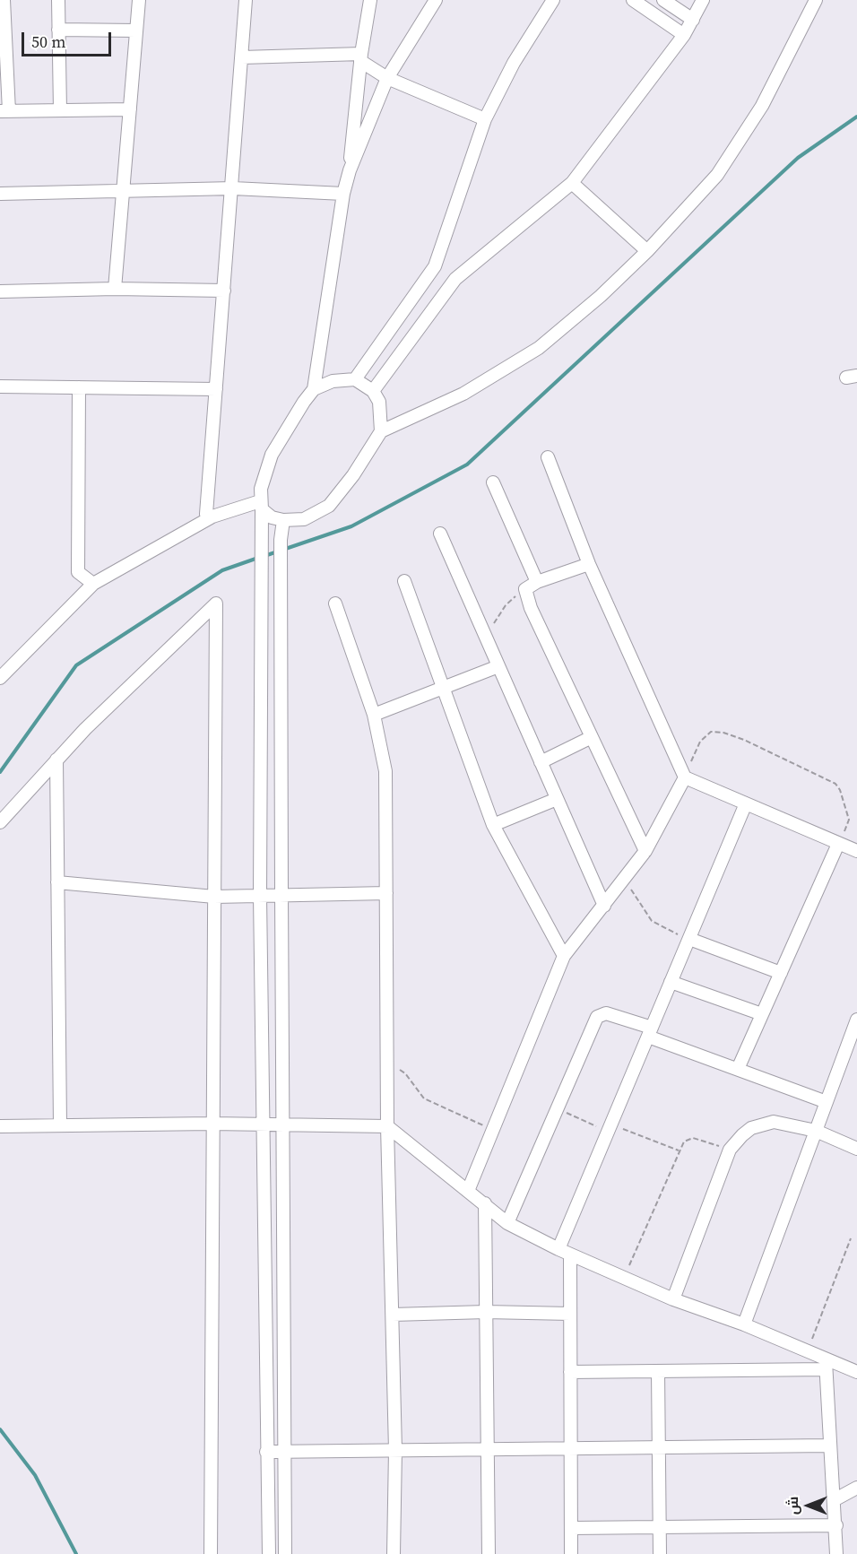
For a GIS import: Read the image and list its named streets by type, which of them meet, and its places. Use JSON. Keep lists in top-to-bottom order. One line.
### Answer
{"scale_bar":"50 m","north":"left"}
